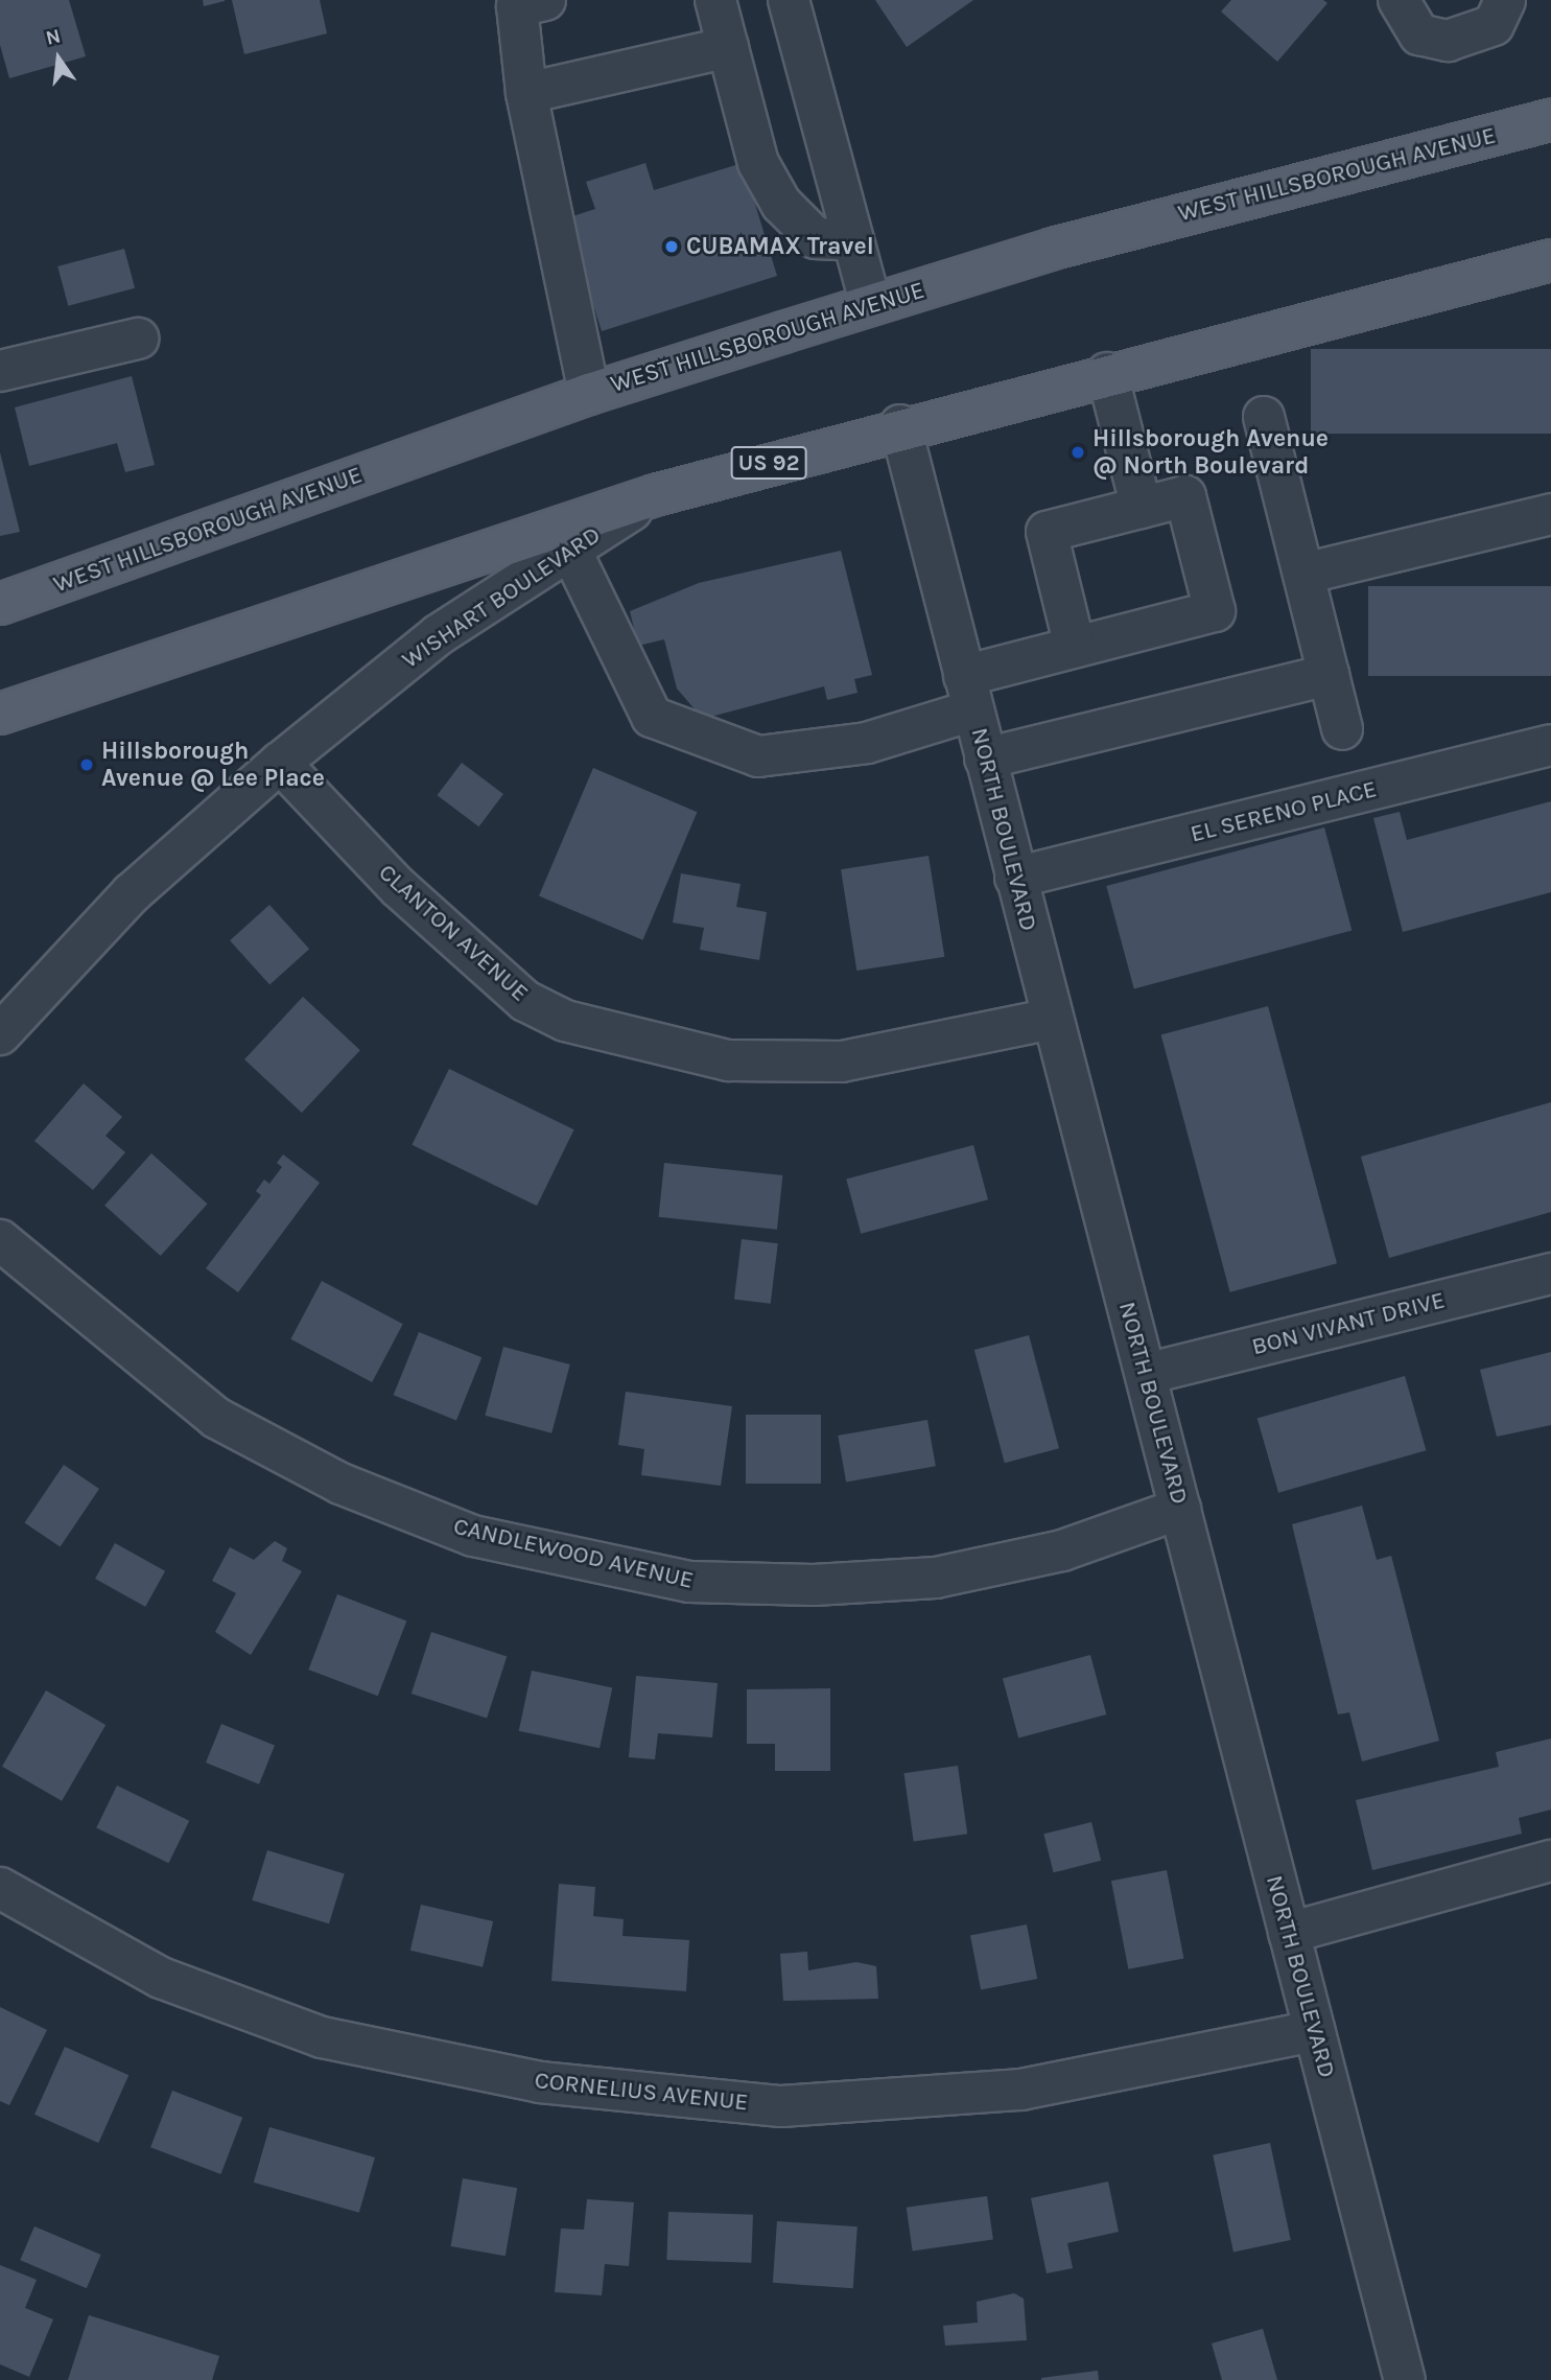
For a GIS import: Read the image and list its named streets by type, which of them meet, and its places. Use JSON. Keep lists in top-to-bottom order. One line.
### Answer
{"streets":{"main road":["WEST HILLSBOROUGH AVENUE","US 92"],"street":["WISHART BOULEVARD","EL SERENO PLACE","NORTH BOULEVARD","CLANTON AVENUE","BON VIVANT DRIVE","CANDLEWOOD AVENUE","CORNELIUS AVENUE"]},"crossings":[["US 92","WISHART BOULEVARD"],["US 92","NORTH BOULEVARD"],["WISHART BOULEVARD","CLANTON AVENUE"],["EL SERENO PLACE","NORTH BOULEVARD"],["NORTH BOULEVARD","CLANTON AVENUE"],["NORTH BOULEVARD","BON VIVANT DRIVE"],["NORTH BOULEVARD","CANDLEWOOD AVENUE"],["NORTH BOULEVARD","CORNELIUS AVENUE"]],"places":["CUBAMAX Travel","Hillsborough Avenue @ North Boulevard","Hillsborough Avenue @ Lee Place"],"north":"top"}
